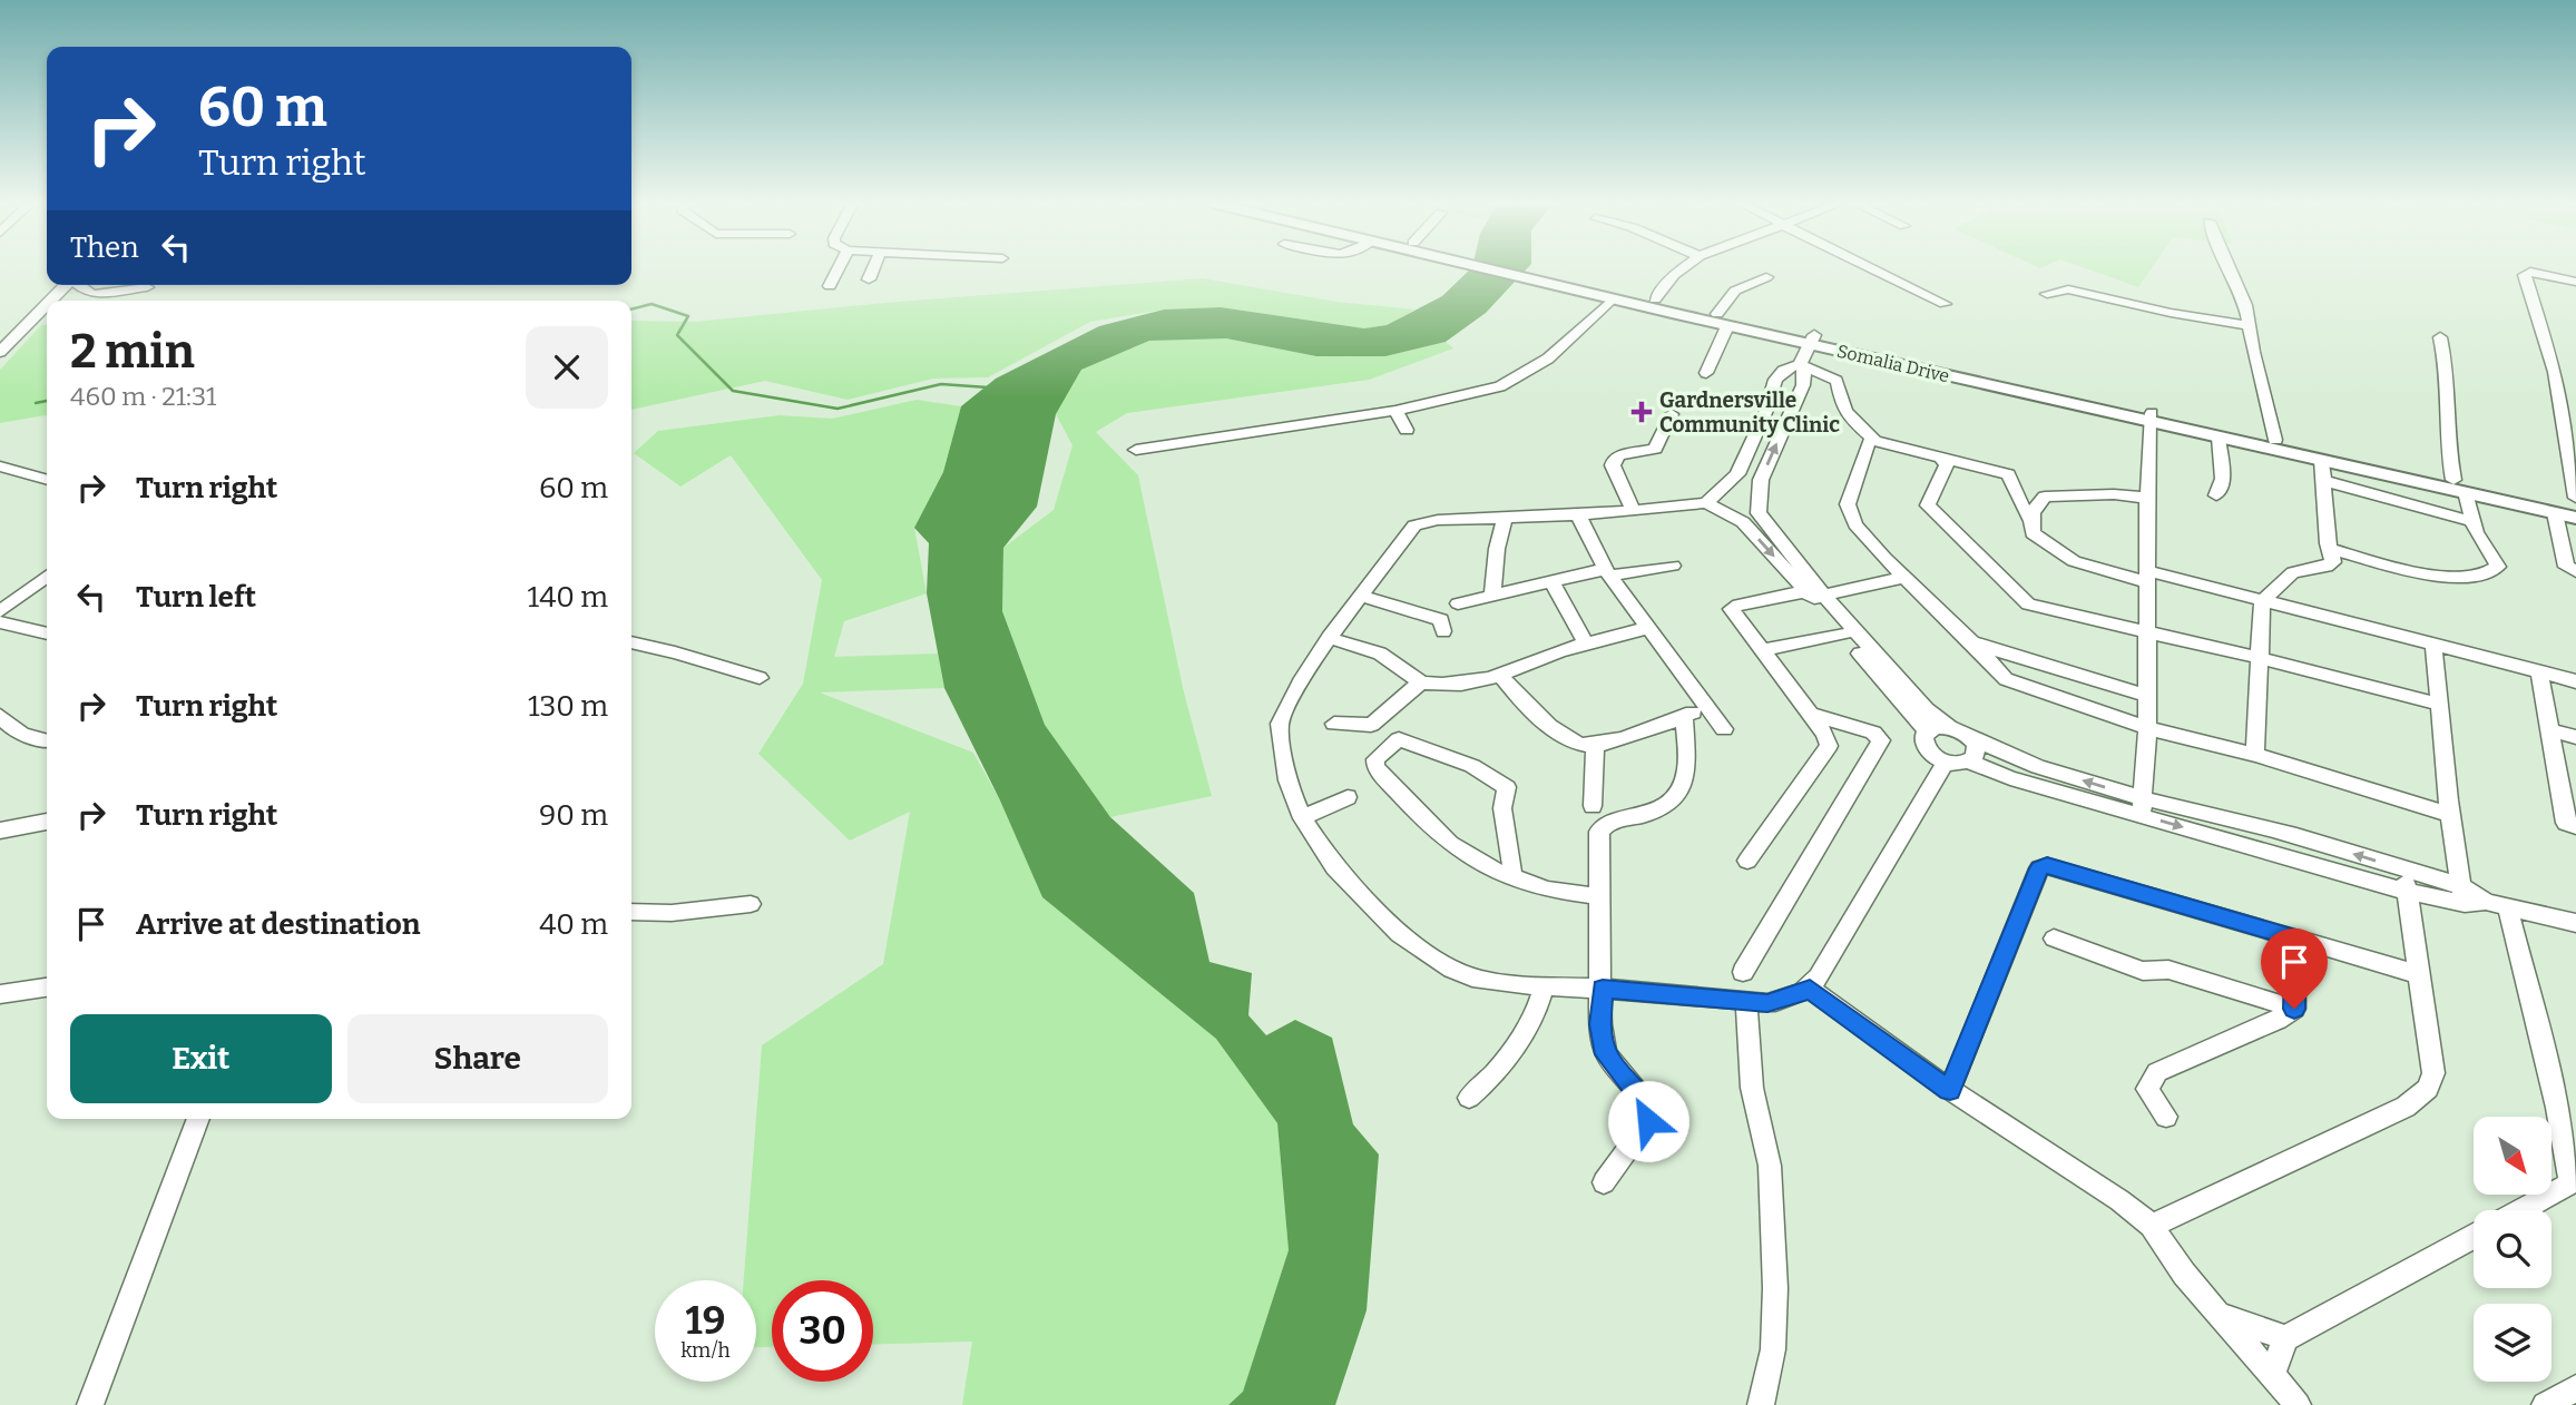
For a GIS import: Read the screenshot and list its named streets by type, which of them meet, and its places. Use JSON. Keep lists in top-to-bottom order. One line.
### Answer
{"streets":{"main road":["Somalia Drive"]},"places":{"health":["Gardnersville Community Clinic"]},"north":"bottom right","page":{"turn":["60 m","Turn right"],"then":"Then","heading":["2 min","460 m · 21:31"],"list":[{"name":"Turn right","value":"60 m"},{"name":"Turn left","value":"140 m"},{"name":"Turn right","value":"130 m"},{"name":"Turn right","value":"90 m"},{"name":"Arrive at destination","value":"40 m"}],"buttons":["Exit","Share"],"speed":"19 km/h","limit":"30"}}
